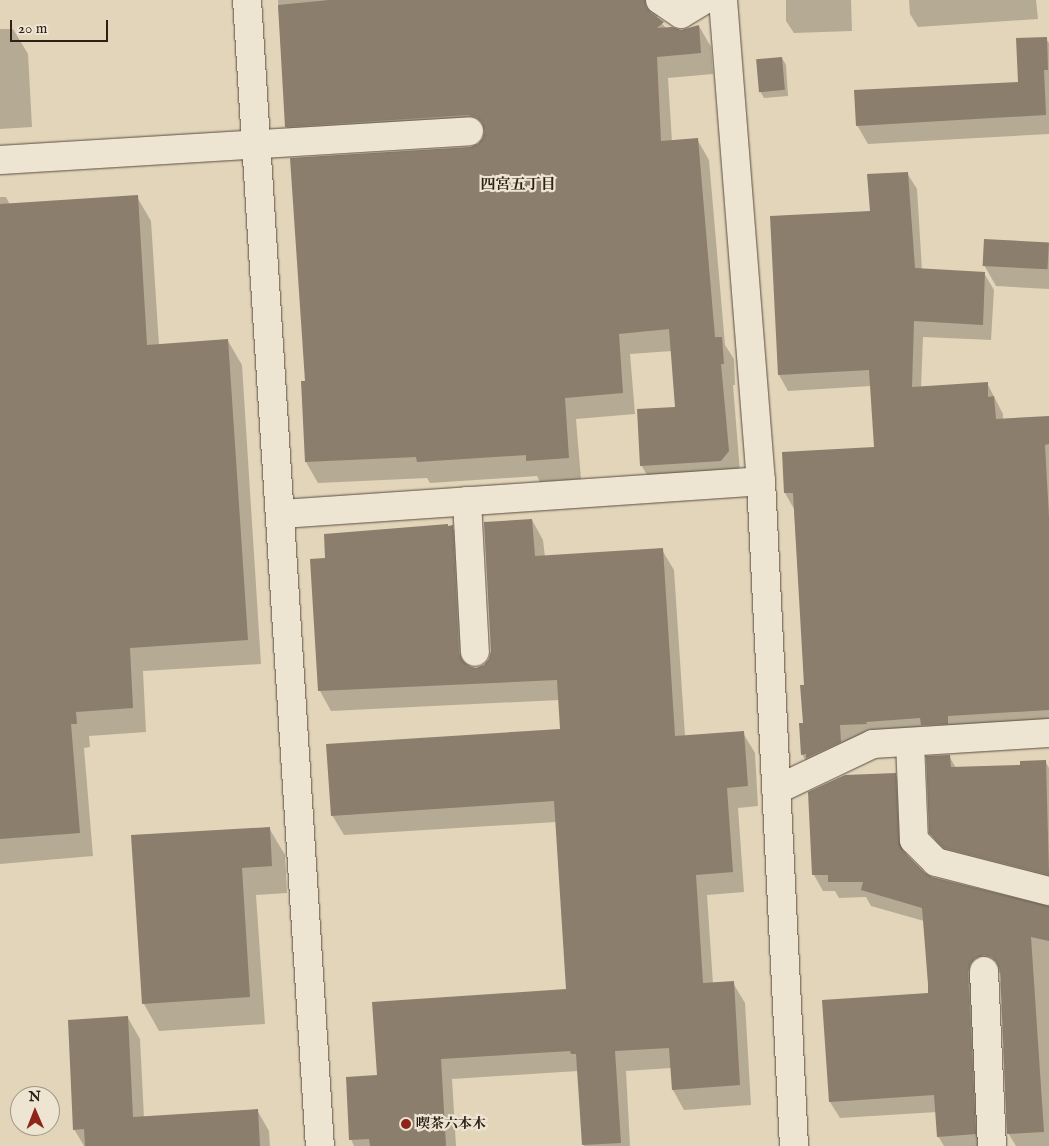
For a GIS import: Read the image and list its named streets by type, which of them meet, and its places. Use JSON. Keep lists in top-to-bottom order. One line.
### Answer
{"districts":["四宮五丁目"],"places":["喫茶六本木"],"scale_bar":"20 m","north":"top"}
